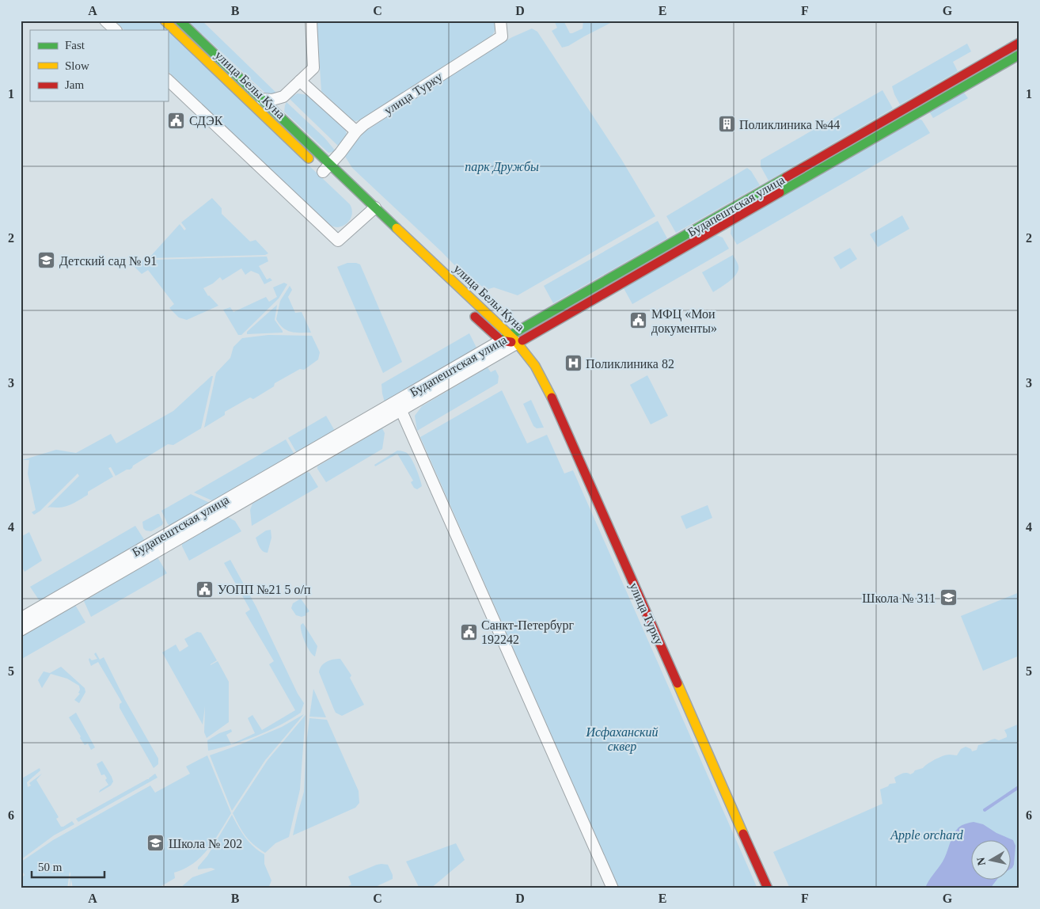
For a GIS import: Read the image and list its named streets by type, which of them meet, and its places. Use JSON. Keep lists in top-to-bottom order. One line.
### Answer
{"streets":{"street":["улица Белы Куна","улица Турку","Будапештская улица"]},"crossings":[["улица Белы Куна","улица Турку"],["улица Белы Куна","Будапештская улица"],["улица Турку","Будапештская улица"]],"parks":["парк Дружбы","Исфаханский сквер","Apple orchard"],"places":{"public building":["СДЭК","МФЦ «Мои документы»","УОПП №21 5 о/п","Санкт-Петербург 192242"],"building":["Поликлиника №44"],"school or university":["Детский сад № 91","Школа № 311","Школа № 202"],"hospital":["Поликлиника 82"]},"legend":["Fast","Slow","Jam"],"scale_bar":"50 m","north":"left","grid":{"columns":["A","B","C","D","E","F","G"],"rows":["1","2","3","4","5","6"]}}
